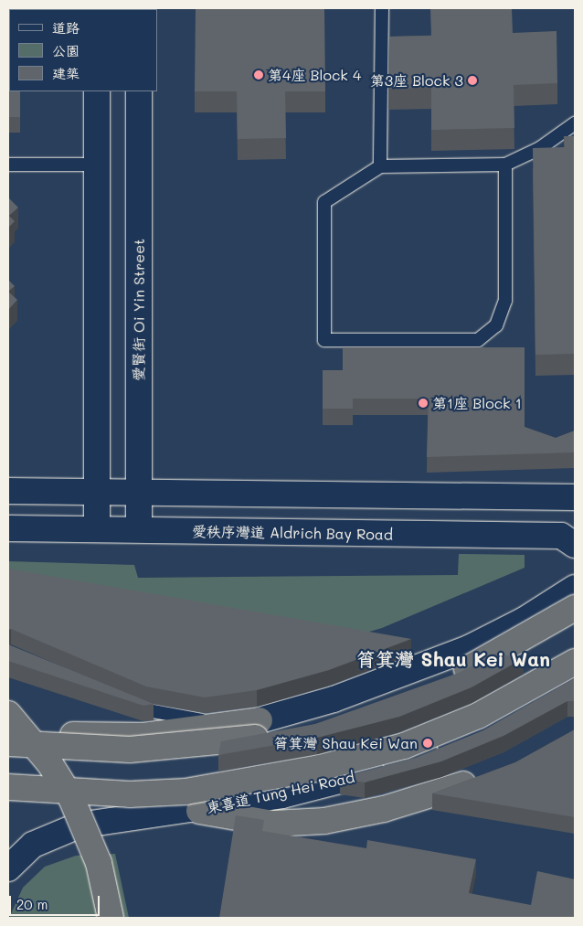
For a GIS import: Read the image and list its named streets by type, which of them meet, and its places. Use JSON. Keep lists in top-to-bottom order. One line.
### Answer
{"streets":{"main road":["愛賢街 Oi Yin Street","愛秩序灣道 Aldrich Bay Road","東喜道 Tung Hei Road"]},"crossings":[["愛賢街 Oi Yin Street","愛秩序灣道 Aldrich Bay Road"]],"districts":["筲箕灣 Shau Kei Wan"],"places":["第4座 Block 4","第3座 Block 3","第1座 Block 1","筲箕灣 Shau Kei Wan"],"legend":["道路","公園","建築"],"scale_bar":"20 m"}
